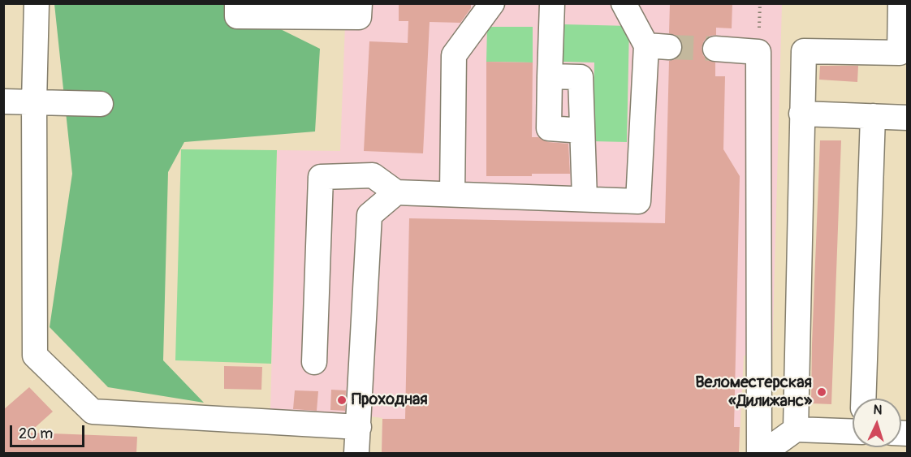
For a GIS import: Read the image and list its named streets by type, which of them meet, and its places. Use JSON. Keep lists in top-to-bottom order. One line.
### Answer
{"places":["Веломестерская «Дилижанс»","Проходная"],"scale_bar":"20 m","north":"top"}
